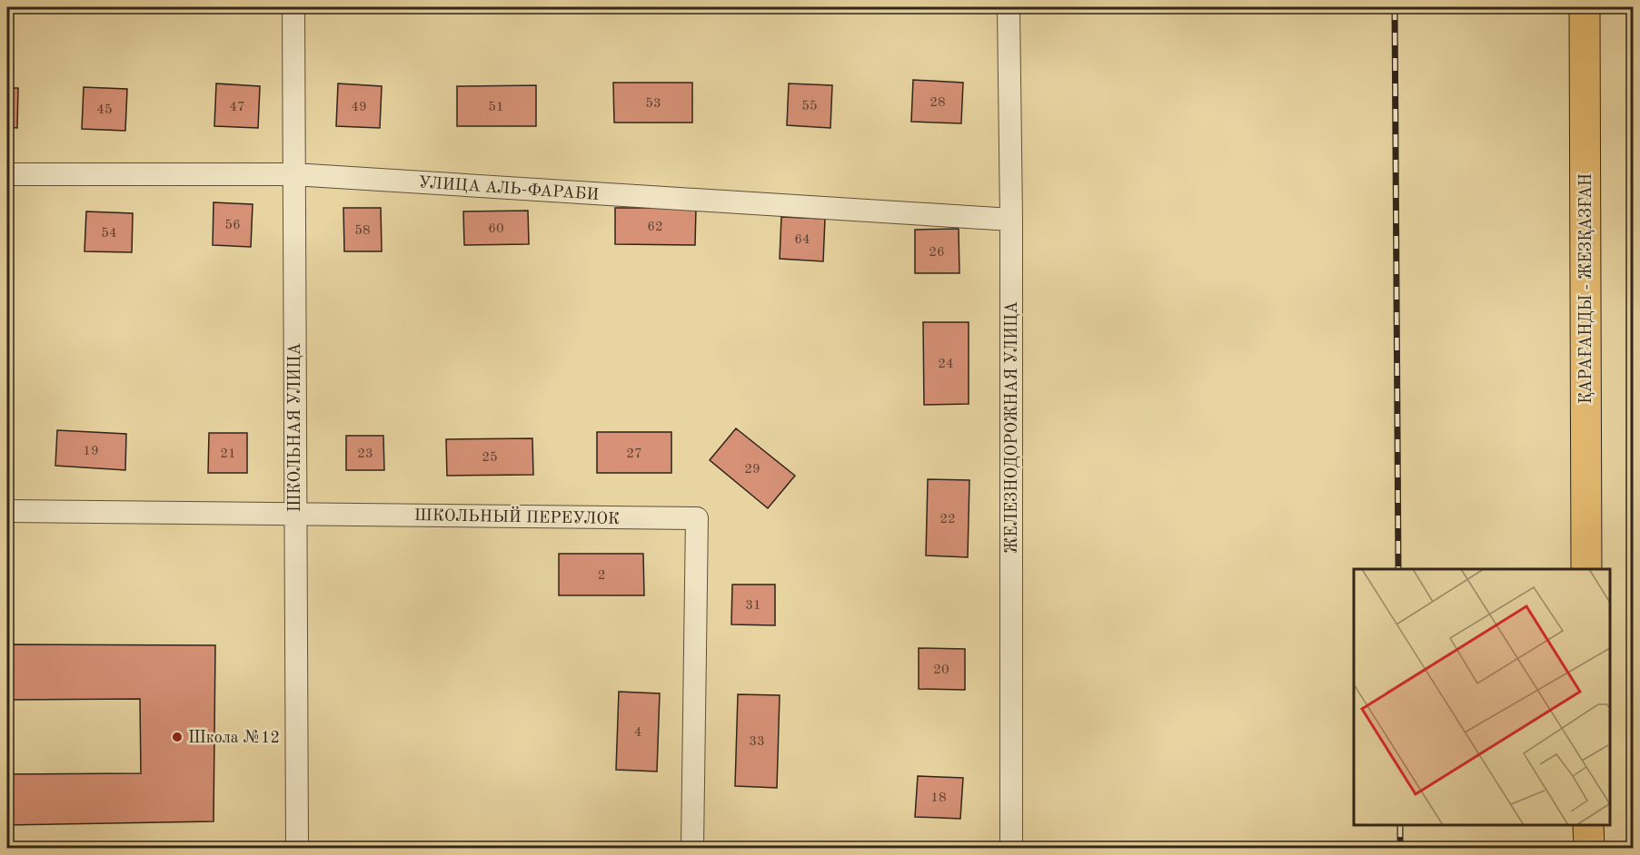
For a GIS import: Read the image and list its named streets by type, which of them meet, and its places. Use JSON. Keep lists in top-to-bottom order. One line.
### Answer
{"streets":{"highway":["ҚАРАҒАНДЫ - ЖЕЗҚАЗҒАН"],"street":["УЛИЦА АЛЬ-ФАРАБИ","ШКОЛЬНАЯ УЛИЦА","ЖЕЛЕЗНОДОРОЖНАЯ УЛИЦА","ШКОЛЬНЫЙ ПЕРЕУЛОК"]},"crossings":[["УЛИЦА АЛЬ-ФАРАБИ","ШКОЛЬНАЯ УЛИЦА"],["УЛИЦА АЛЬ-ФАРАБИ","ЖЕЛЕЗНОДОРОЖНАЯ УЛИЦА"],["ШКОЛЬНАЯ УЛИЦА","ШКОЛЬНЫЙ ПЕРЕУЛОК"]],"places":["Школа №12"],"house_numbers":["28","53","55","47","49","51","45","56","62","60","58","54","64","26","24","19","21","23","27","25","29","22","2","31","20","4","33","18"]}
